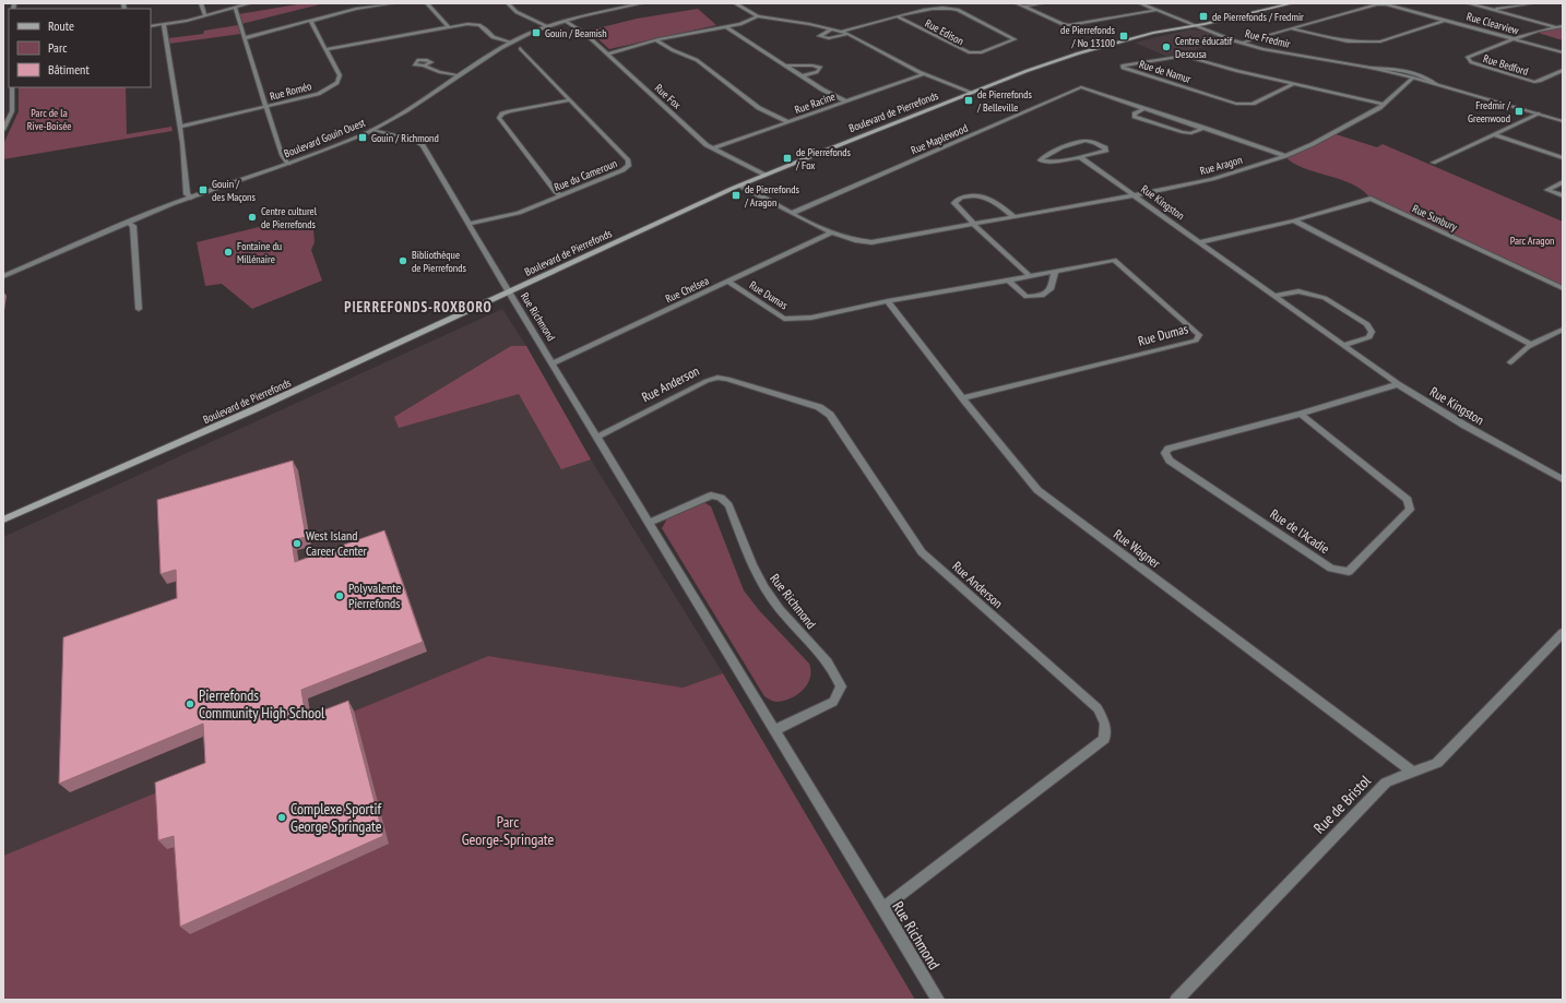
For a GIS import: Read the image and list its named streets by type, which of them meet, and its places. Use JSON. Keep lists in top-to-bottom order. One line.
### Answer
{"streets":{"main road":["Boulevard de Pierrefonds"],"street":["Rue Clearview","Rue Edison","Rue Fredmir","Rue Bedford","Rue de Namur","Rue Roméo","Rue Fox","Rue Racine","Boulevard Gouin Ouest","Rue Maplewood","Rue Aragon","Rue du Cameroun","Rue Kingston","Rue Sunbury","Rue Chelsea","Rue Dumas","Rue Richmond","Rue Anderson","Rue de l'Acadie","Rue Wagner","Rue de Bristol"]},"crossings":[["Rue Clearview","Rue Fredmir"],["Rue Clearview","Rue Bedford"],["Rue Fredmir","Boulevard de Pierrefonds"],["Rue Fredmir","Rue Aragon"],["Rue de Namur","Rue Aragon"],["Rue Fox","Rue Racine"],["Rue Fox","Boulevard de Pierrefonds"],["Rue Fox","Boulevard Gouin Ouest"],["Boulevard de Pierrefonds","Rue Aragon"],["Boulevard de Pierrefonds","Rue Richmond"],["Boulevard Gouin Ouest","Rue Richmond"],["Rue Maplewood","Rue Aragon"],["Rue Aragon","Rue Kingston"],["Rue Aragon","Rue Chelsea"],["Rue du Cameroun","Rue Richmond"],["Rue Kingston","Rue Sunbury"],["Rue Kingston","Rue de l'Acadie"],["Rue Chelsea","Rue Dumas"],["Rue Chelsea","Rue Richmond"],["Rue Dumas","Rue Wagner"],["Rue Richmond","Rue Anderson"],["Rue Wagner","Rue de Bristol"]],"districts":["PIERREFONDS-ROXBORO"],"parks":["Parc de la Rive-Boisée","Parc Aragon","Parc George-Springate"],"places":{"transit":["de Pierrefonds / Fredmir","Gouin / Beamish","de Pierrefonds / No 13100","de Pierrefonds / Belleville","Fredmir / Greenwood","Gouin / Richmond","de Pierrefonds / Fox","Gouin / des Maçons","de Pierrefonds / Aragon"],"other":["Centre éducatif Desousa","Centre culturel de Pierrefonds","Fontaine du Millénaire","Bibliothèque de Pierrefonds","West Island Career Center","Polyvalente Pierrefonds","Pierrefonds Community High School","Complexe Sportif George Springate"]},"legend":["Route","Parc","Bâtiment"]}
